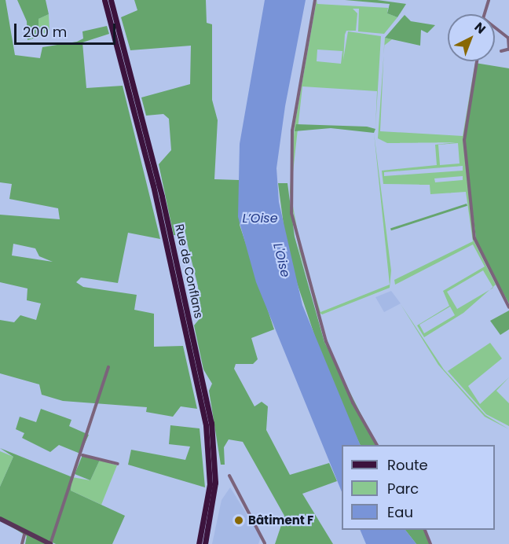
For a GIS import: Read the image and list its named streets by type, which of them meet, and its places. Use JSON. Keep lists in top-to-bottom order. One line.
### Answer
{"streets":{"main road":["Rue de Conflans"]},"water":["L’Oise","L'Oise"],"places":["Bâtiment F"],"legend":["Route","Parc","Eau"],"scale_bar":"200 m","north":"top right"}
